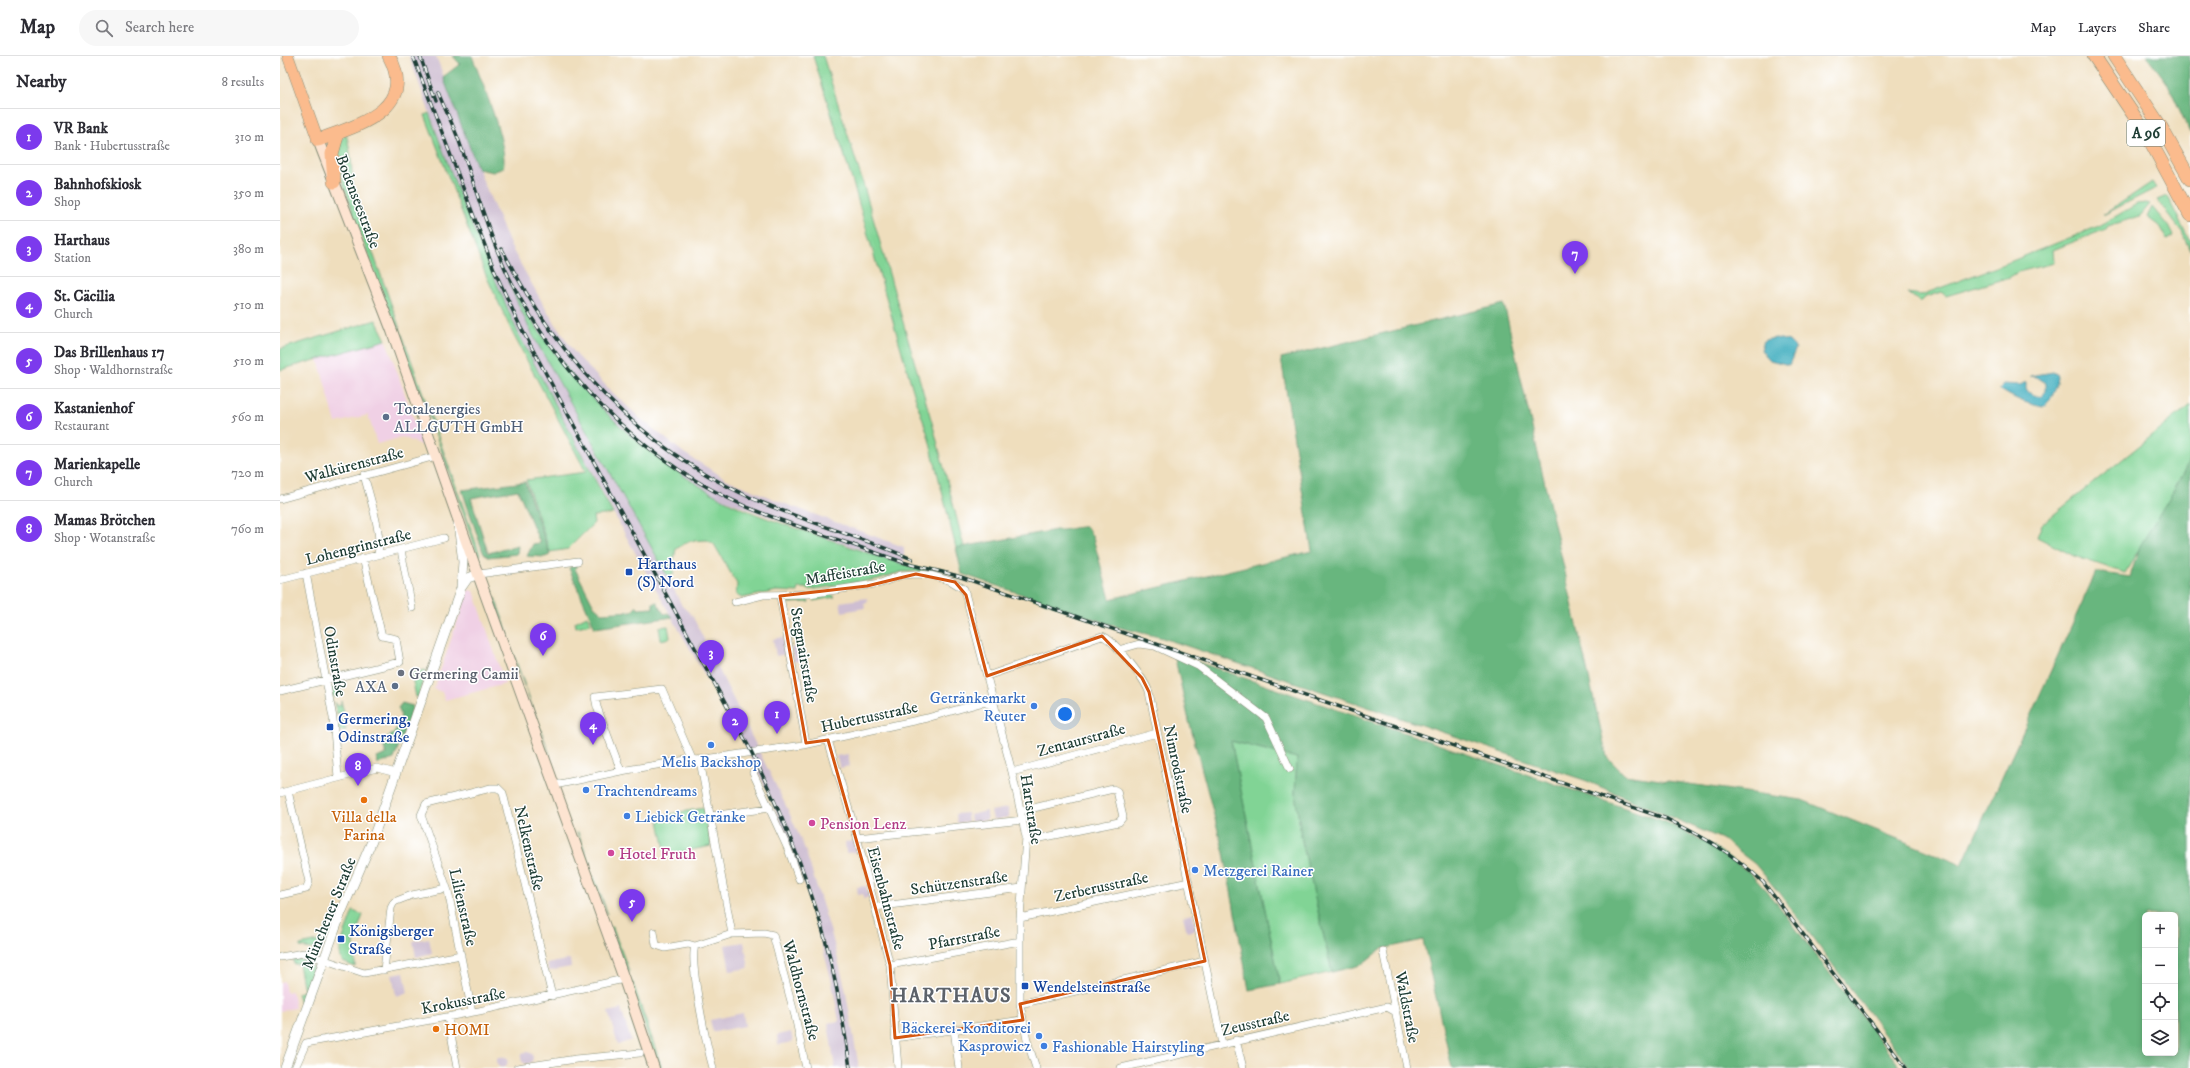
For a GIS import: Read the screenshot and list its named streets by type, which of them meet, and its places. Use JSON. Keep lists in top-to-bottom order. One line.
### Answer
{"streets":{"highway":["A 96"],"main road":["Bodenseestraße"],"street":["Walkürenstraße","Lohengrinstraße","Maffeistraße","Stegmairstraße","Odinstraße","Hubertusstraße","Zentaurstraße","Nimrodstraße","Hartstraße","Nelkenstraße","Schützenstraße","Zerberusstraße","Eisenbahnstraße","Lilienstraße","Münchener Straße","Pfarrstraße","Waldhornstraße","Krokusstraße","Waldstraße","Zeusstraße"]},"crossings":[["Bodenseestraße","Walkürenstraße"],["Bodenseestraße","Hubertusstraße"],["Bodenseestraße","Münchener Straße"],["Bodenseestraße","Krokusstraße"],["Lohengrinstraße","Odinstraße"],["Maffeistraße","Stegmairstraße"],["Maffeistraße","Hartstraße"],["Stegmairstraße","Hubertusstraße"],["Hubertusstraße","Hartstraße"],["Hubertusstraße","Eisenbahnstraße"],["Zentaurstraße","Nimrodstraße"],["Zentaurstraße","Hartstraße"],["Nimrodstraße","Hartstraße"],["Nimrodstraße","Zerberusstraße"],["Nimrodstraße","Zeusstraße"],["Hartstraße","Schützenstraße"],["Hartstraße","Zerberusstraße"],["Hartstraße","Pfarrstraße"],["Nelkenstraße","Lilienstraße"],["Nelkenstraße","Krokusstraße"],["Schützenstraße","Eisenbahnstraße"],["Eisenbahnstraße","Pfarrstraße"],["Lilienstraße","Krokusstraße"],["Waldstraße","Zeusstraße"]],"districts":["HARTHAUS"],"places":{"other":["Totalenergies ALLGUTH GmbH","Germering Camii","AXA","Getränkemarkt Reuter","Melis Backshop","Trachtendreams","Villa della Farina","Liebick Getränke","Pension Lenz","Hotel Fruth","Metzgerei Rainer","HOMI","Bäckerei-Konditorei Kasprowicz","Fashionable Hairstyling"],"transit":["Harthaus (S) Nord","Germering, Odinstraße","Königsberger Straße","Wendelsteinstraße"]},"page":{"header":"Map","search":"Search here","nav":["Map","Layers","Share"],"heading":["Nearby","8 results"],"list":[{"mark":"1","name":"VR Bank","note":"Bank · Hubertusstraße","value":"310 m"},{"mark":"2","name":"Bahnhofskiosk","note":"Shop","value":"350 m"},{"mark":"3","name":"Harthaus","note":"Station","value":"380 m"},{"mark":"4","name":"St. Cäcilia","note":"Church","value":"510 m"},{"mark":"5","name":"Das Brillenhaus 17","note":"Shop · Waldhornstraße","value":"510 m"},{"mark":"6","name":"Kastanienhof","note":"Restaurant","value":"560 m"},{"mark":"7","name":"Marienkapelle","note":"Church","value":"720 m"},{"mark":"8","name":"Mamas Brötchen","note":"Shop · Wotanstraße","value":"760 m"}],"pins":["7","6","3","1","2","4","8","5"],"map_buttons":["+","−"]}}
